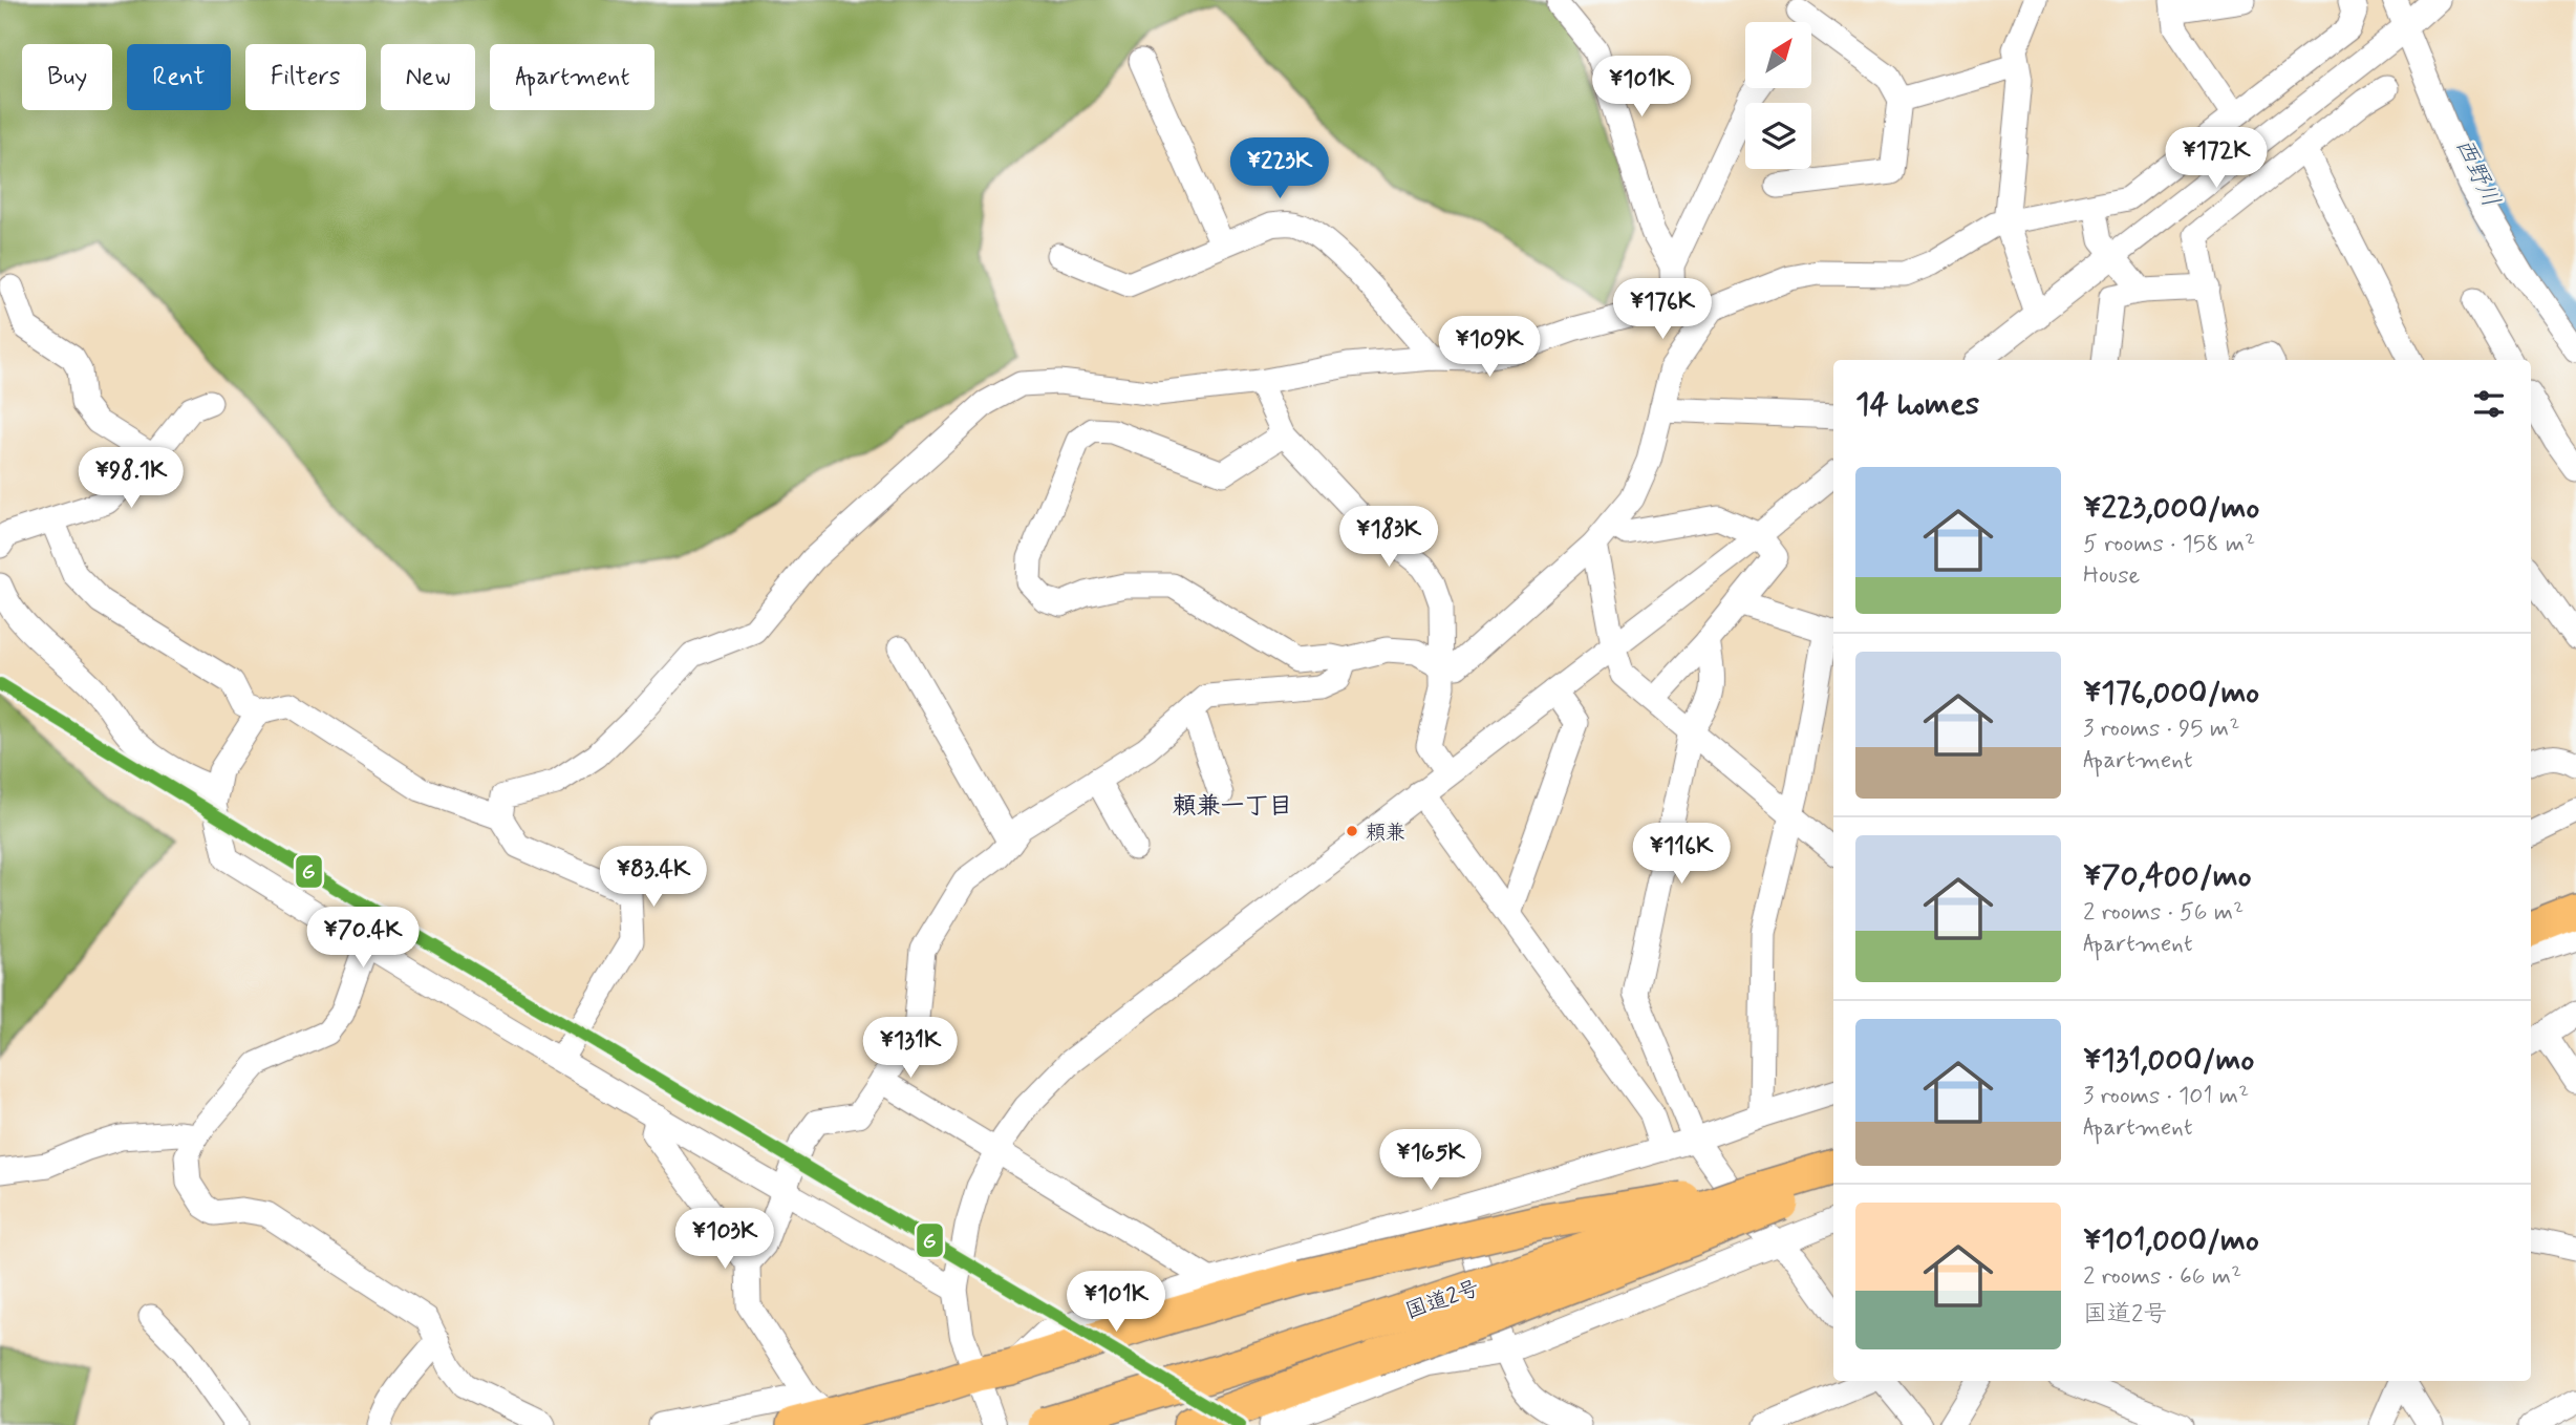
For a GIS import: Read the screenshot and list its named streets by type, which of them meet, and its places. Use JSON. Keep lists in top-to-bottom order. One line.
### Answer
{"streets":{"highway":["国道2号"]},"districts":["頼兼一丁目"],"water":["西野川"],"places":["頼兼"],"lines":["transit line G"],"north":"top right","page":{"chip":["Buy","Rent","Filters","New","Apartment"],"price":["¥101K","¥172K","¥223K","¥176K","¥109K","¥98.1K","¥183K","¥116K","¥83.4K","¥70.4K","¥131K","¥165K","¥103K","¥101K"],"heading":"14 homes","list":[{"name":"¥223,000/mo","note":"5 rooms · 158 m² · House"},{"name":"¥176,000/mo","note":"3 rooms · 95 m² · Apartment"},{"name":"¥70,400/mo","note":"2 rooms · 56 m² · Apartment"},{"name":"¥131,000/mo","note":"3 rooms · 101 m² · Apartment"},{"name":"¥101,000/mo","note":"2 rooms · 66 m² · 国道2号"}]}}
